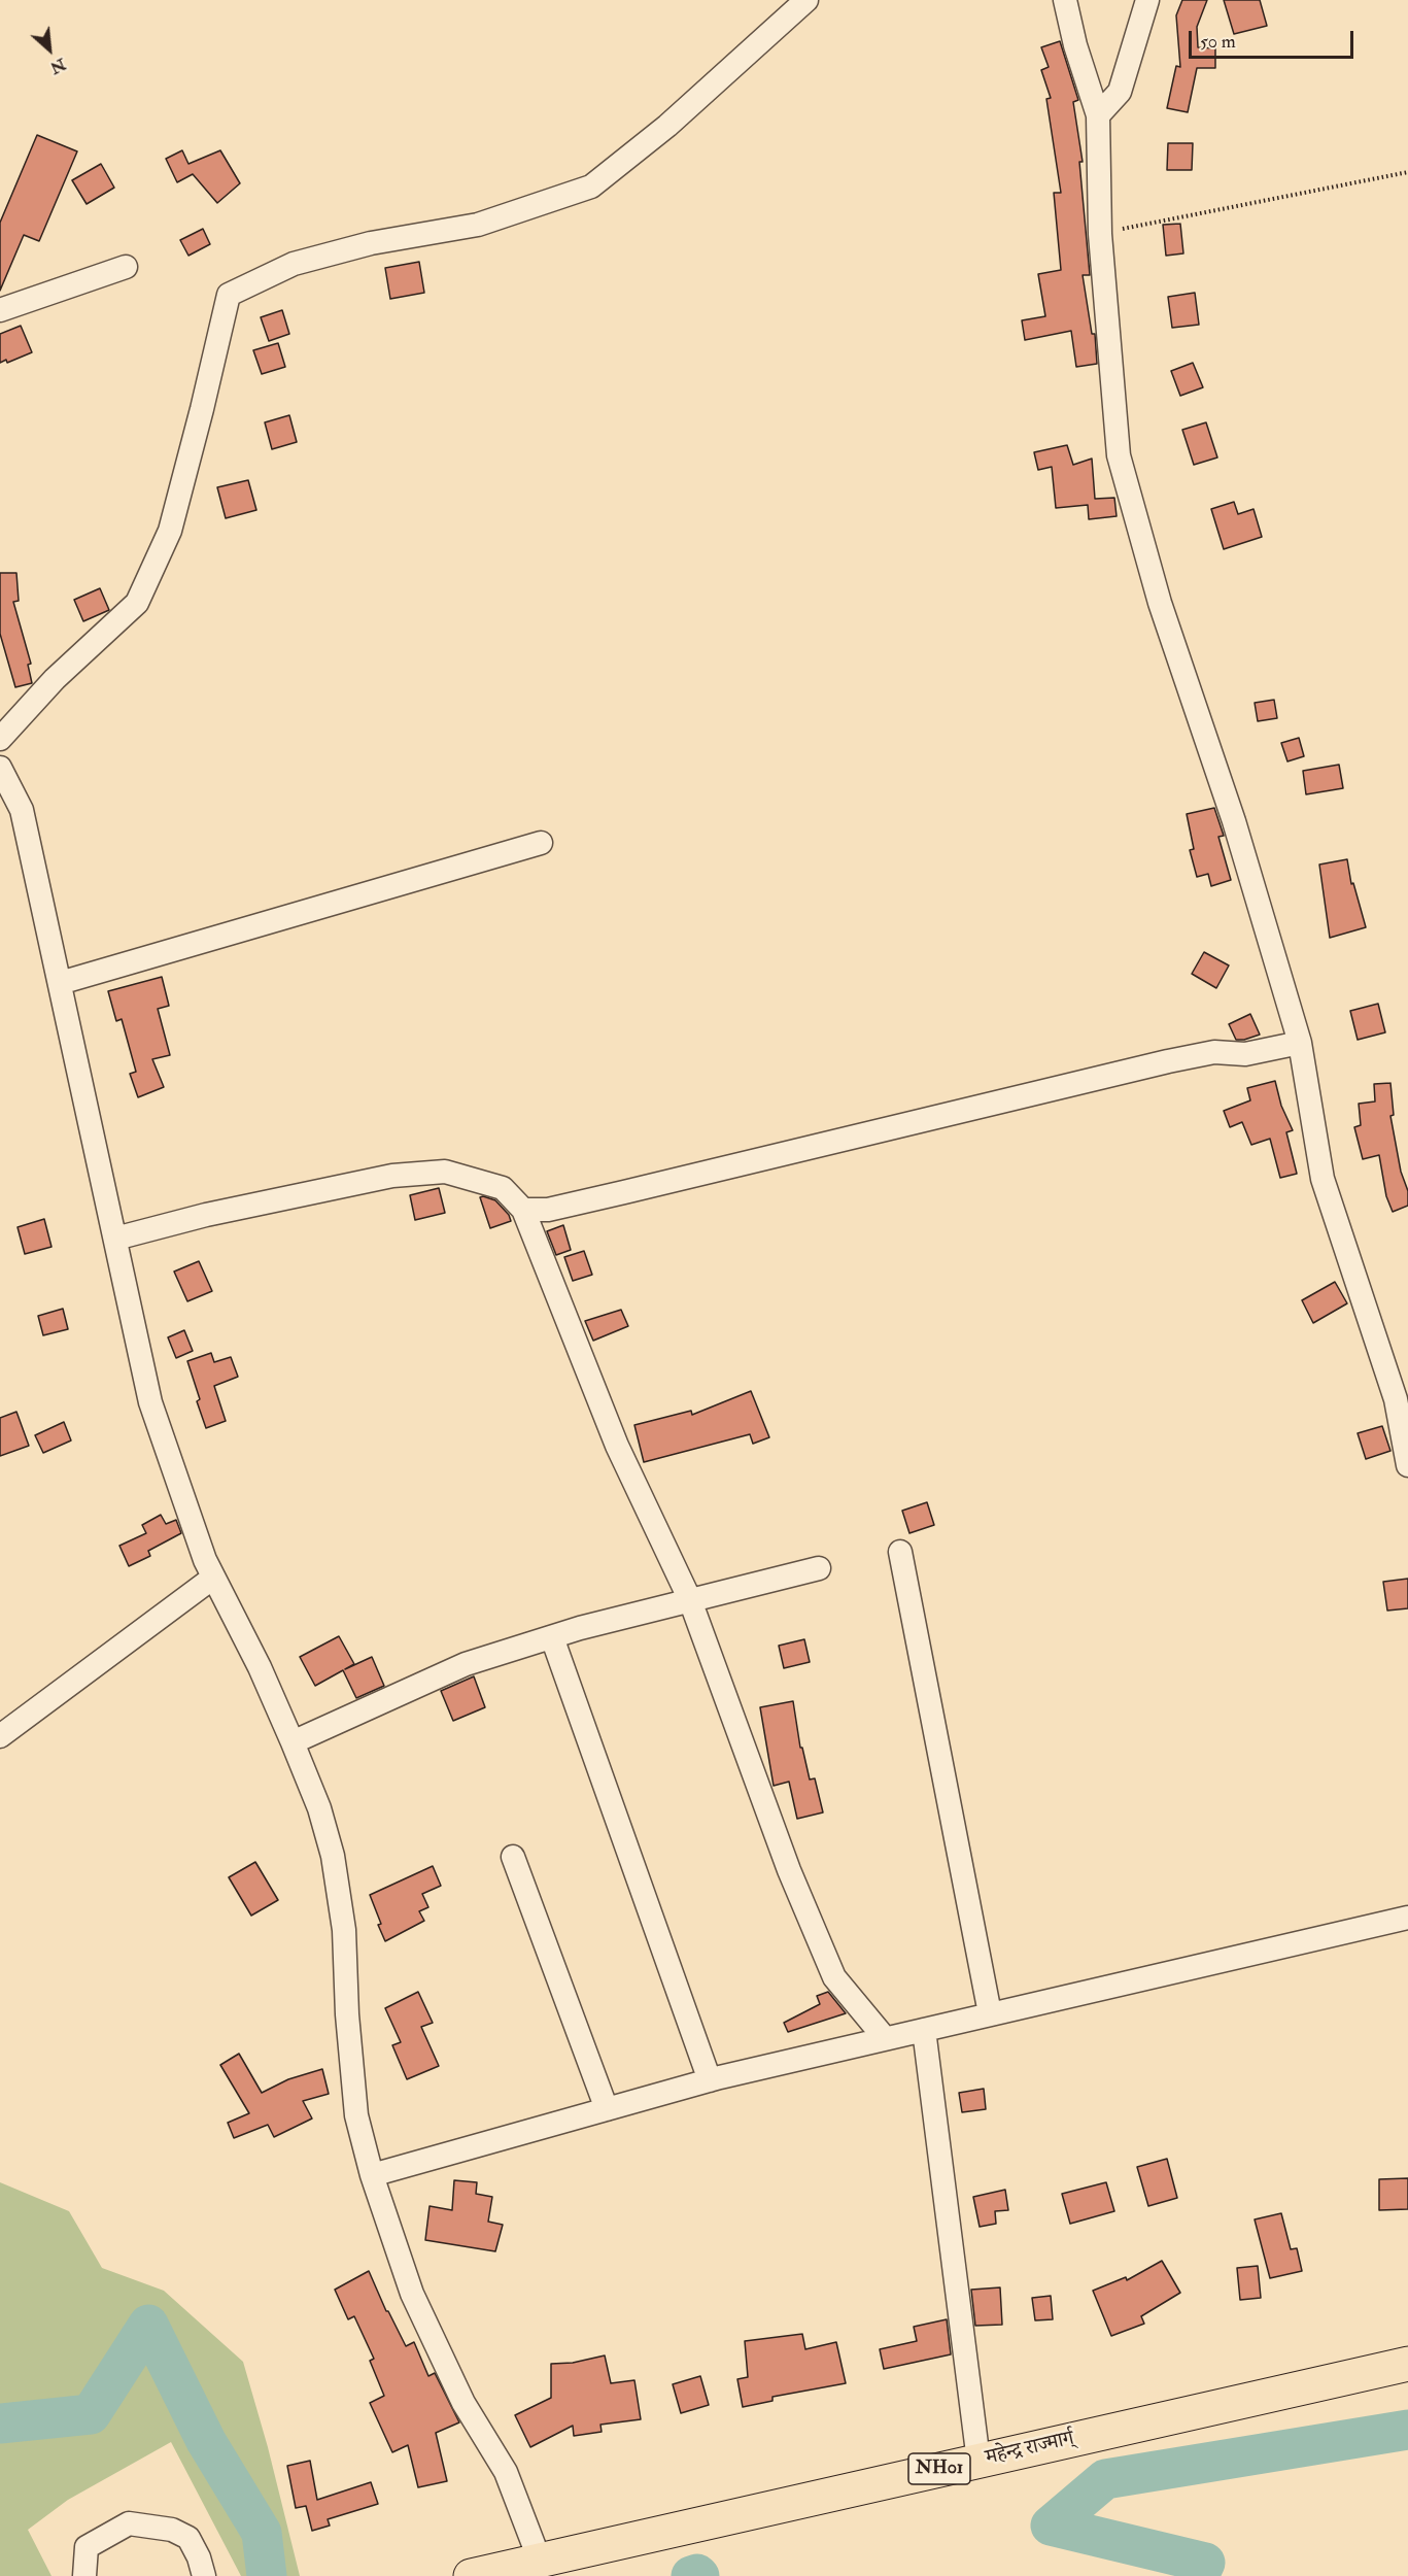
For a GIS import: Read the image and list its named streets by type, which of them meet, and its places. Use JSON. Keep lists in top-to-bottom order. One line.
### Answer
{"streets":{"highway":["महेन्द्र राज्मार्ग्","NH01"]},"scale_bar":"50 m","north":"bottom right"}
